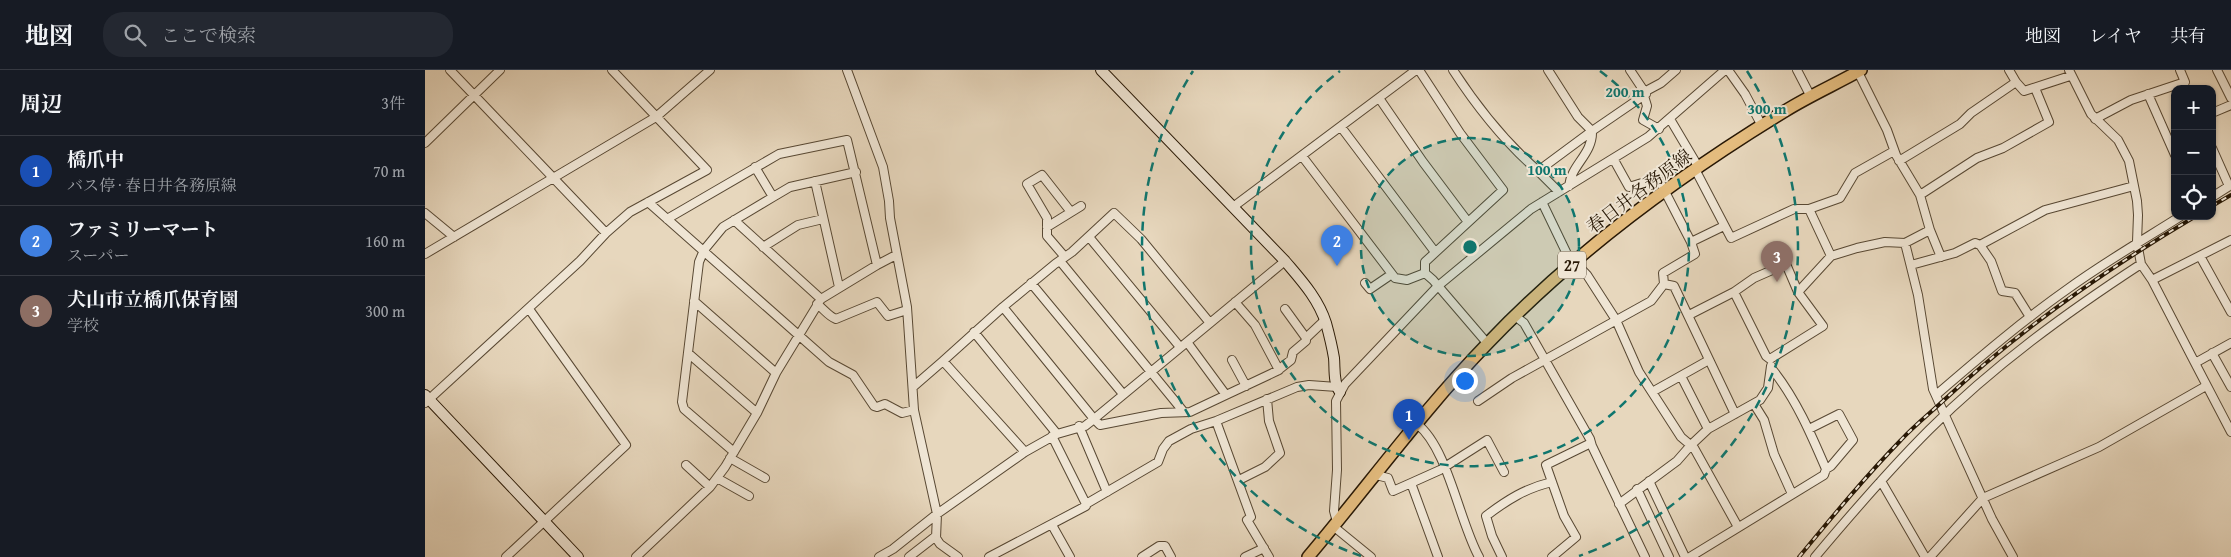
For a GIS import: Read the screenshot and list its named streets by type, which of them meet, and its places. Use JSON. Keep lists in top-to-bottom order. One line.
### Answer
{"streets":{"main road":["春日井各務原線","27"]},"page":{"header":"地図","search":"ここで検索","nav":["地図","レイヤ","共有"],"heading":["周辺","3件"],"map_buttons":["+","−"],"list":[{"mark":"1","name":"橋爪中","note":"バス停 · 春日井各務原線","value":"70 m"},{"mark":"2","name":"ファミリーマート","note":"スーパー","value":"160 m"},{"mark":"3","name":"犬山市立橋爪保育園","note":"学校","value":"300 m"}],"pins":["2","3","1"]},"rings":["200 m","300 m","100 m"]}
